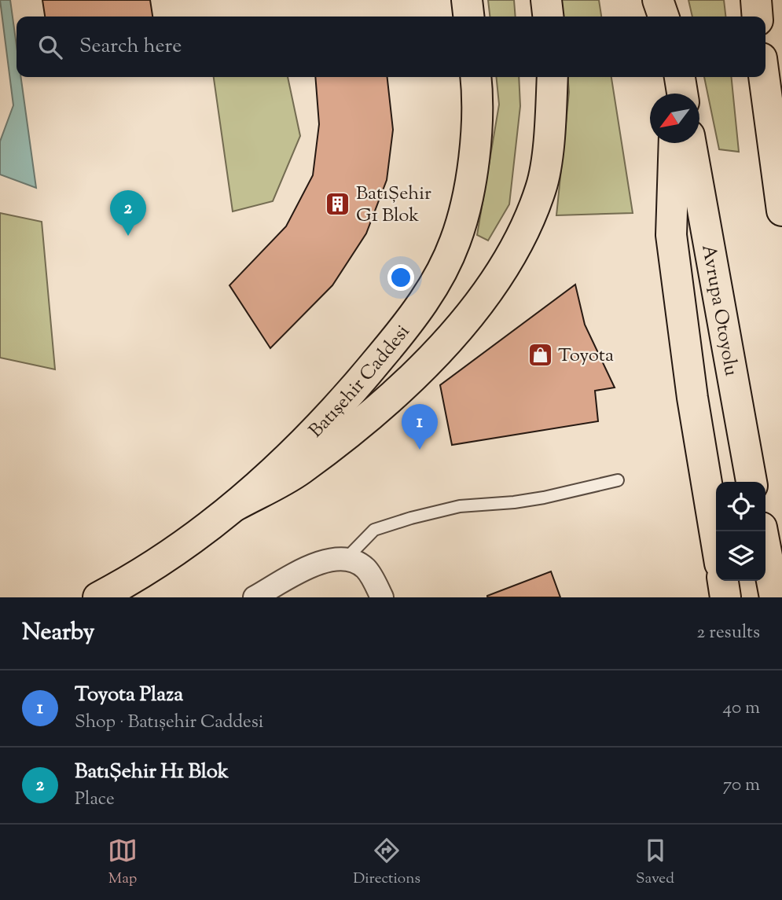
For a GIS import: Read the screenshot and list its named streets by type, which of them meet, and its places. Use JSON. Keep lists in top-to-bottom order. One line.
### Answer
{"streets":{"main road":["Avrupa Otoyolu","Batışehir Caddesi"]},"places":{"building":["BatıŞehir G1 Blok"],"shop":["Toyota"]},"north":"bottom left","page":{"search":"Search here","pins":["2","1"],"heading":["Nearby","2 results"],"list":[{"mark":"1","name":"Toyota Plaza","note":"Shop · Batışehir Caddesi","value":"40 m"},{"mark":"2","name":"BatıŞehir H1 Blok","note":"Place","value":"70 m"}],"nav":["Map","Directions","Saved"]}}
